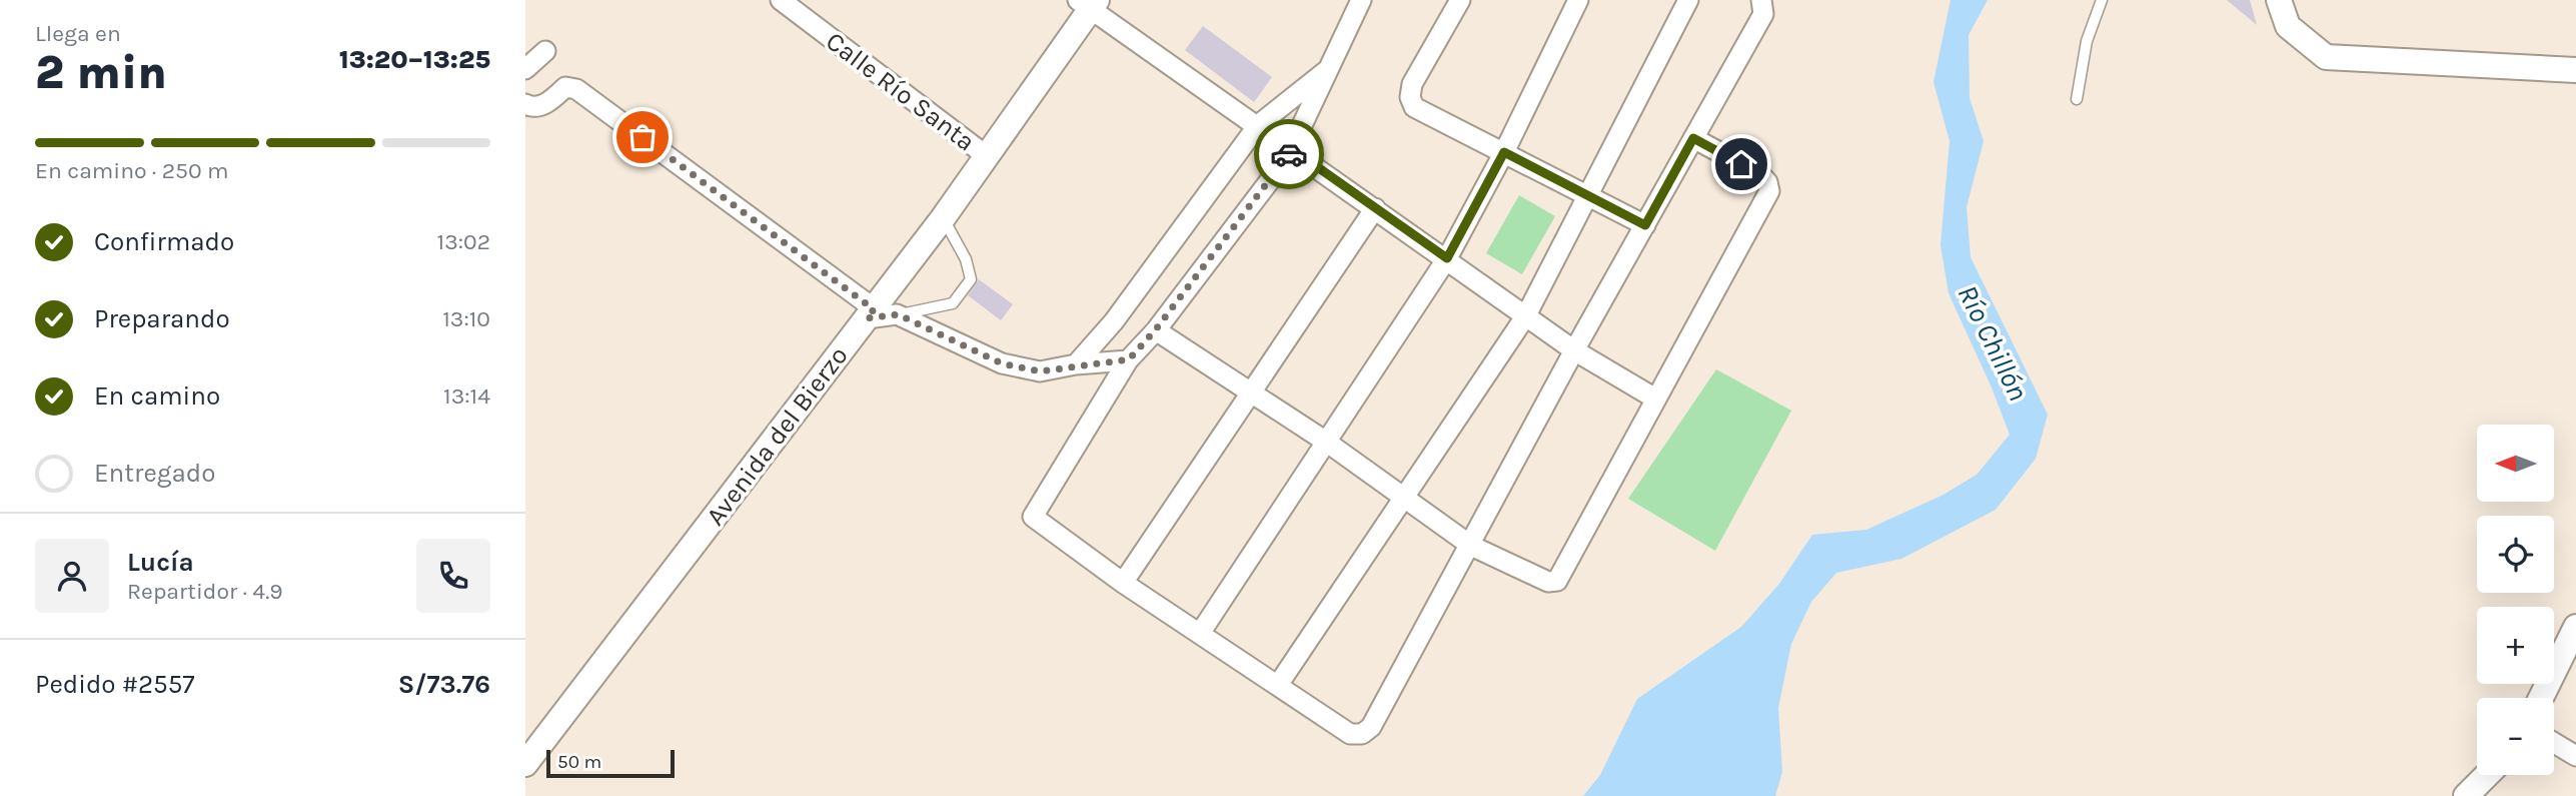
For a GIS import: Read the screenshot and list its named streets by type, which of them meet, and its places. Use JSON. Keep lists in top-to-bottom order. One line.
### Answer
{"streets":{"street":["Calle Río Santa","Avenida del Bierzo"]},"crossings":[["Calle Río Santa","Avenida del Bierzo"]],"water":["Río Chillón"],"scale_bar":"50 m","north":"left","page":{"heading":["2 min","Llega en","13:20–13:25"],"panel":["Lucía","Repartidor · 4.9","Pedido #2557","S/73.76"],"bar":"En camino · 250 m","list":[["Confirmado","13:02"],["Preparando","13:10"],["En camino","13:14"],"Entregado"],"map_buttons":["+","−"],"scale":"50 m"}}
